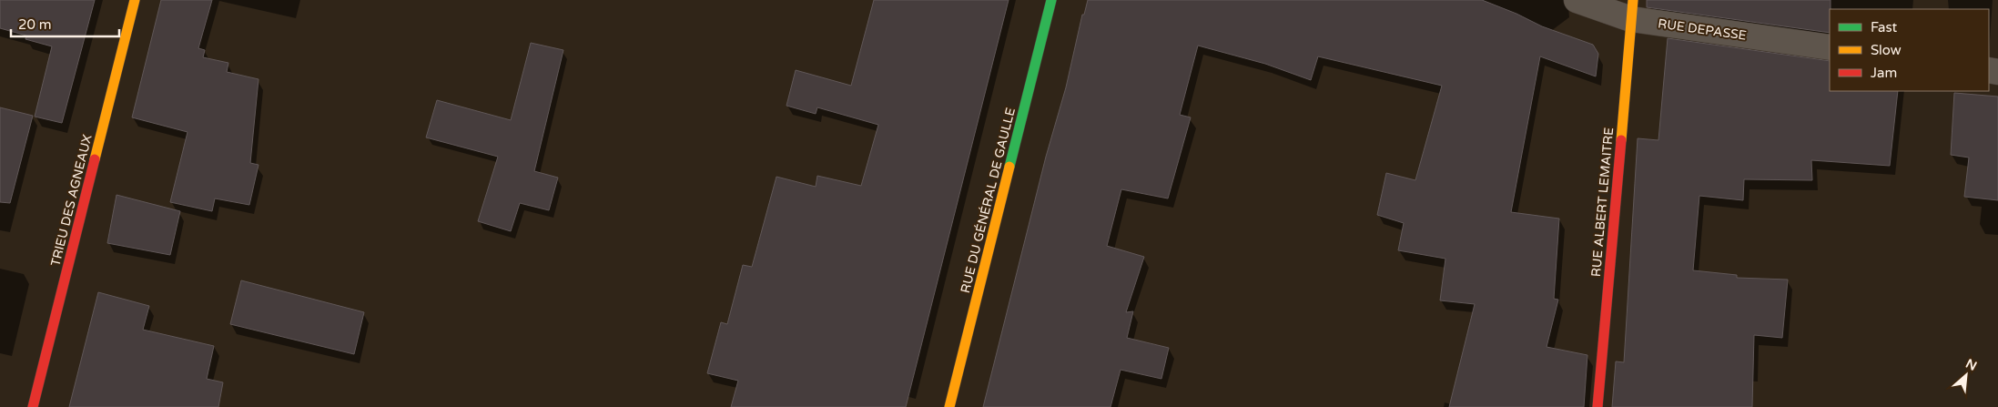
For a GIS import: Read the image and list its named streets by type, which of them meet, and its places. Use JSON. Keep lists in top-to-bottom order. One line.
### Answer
{"streets":{"street":["RUE DEPASSE","TRIEU DES AGNEAUX","RUE DU GÉNÉRAL DE GAULLE","RUE ALBERT LEMAITRE"]},"crossings":[["RUE DEPASSE","RUE ALBERT LEMAITRE"]],"legend":["Fast","Slow","Jam"],"scale_bar":"20 m","north":"top right"}
